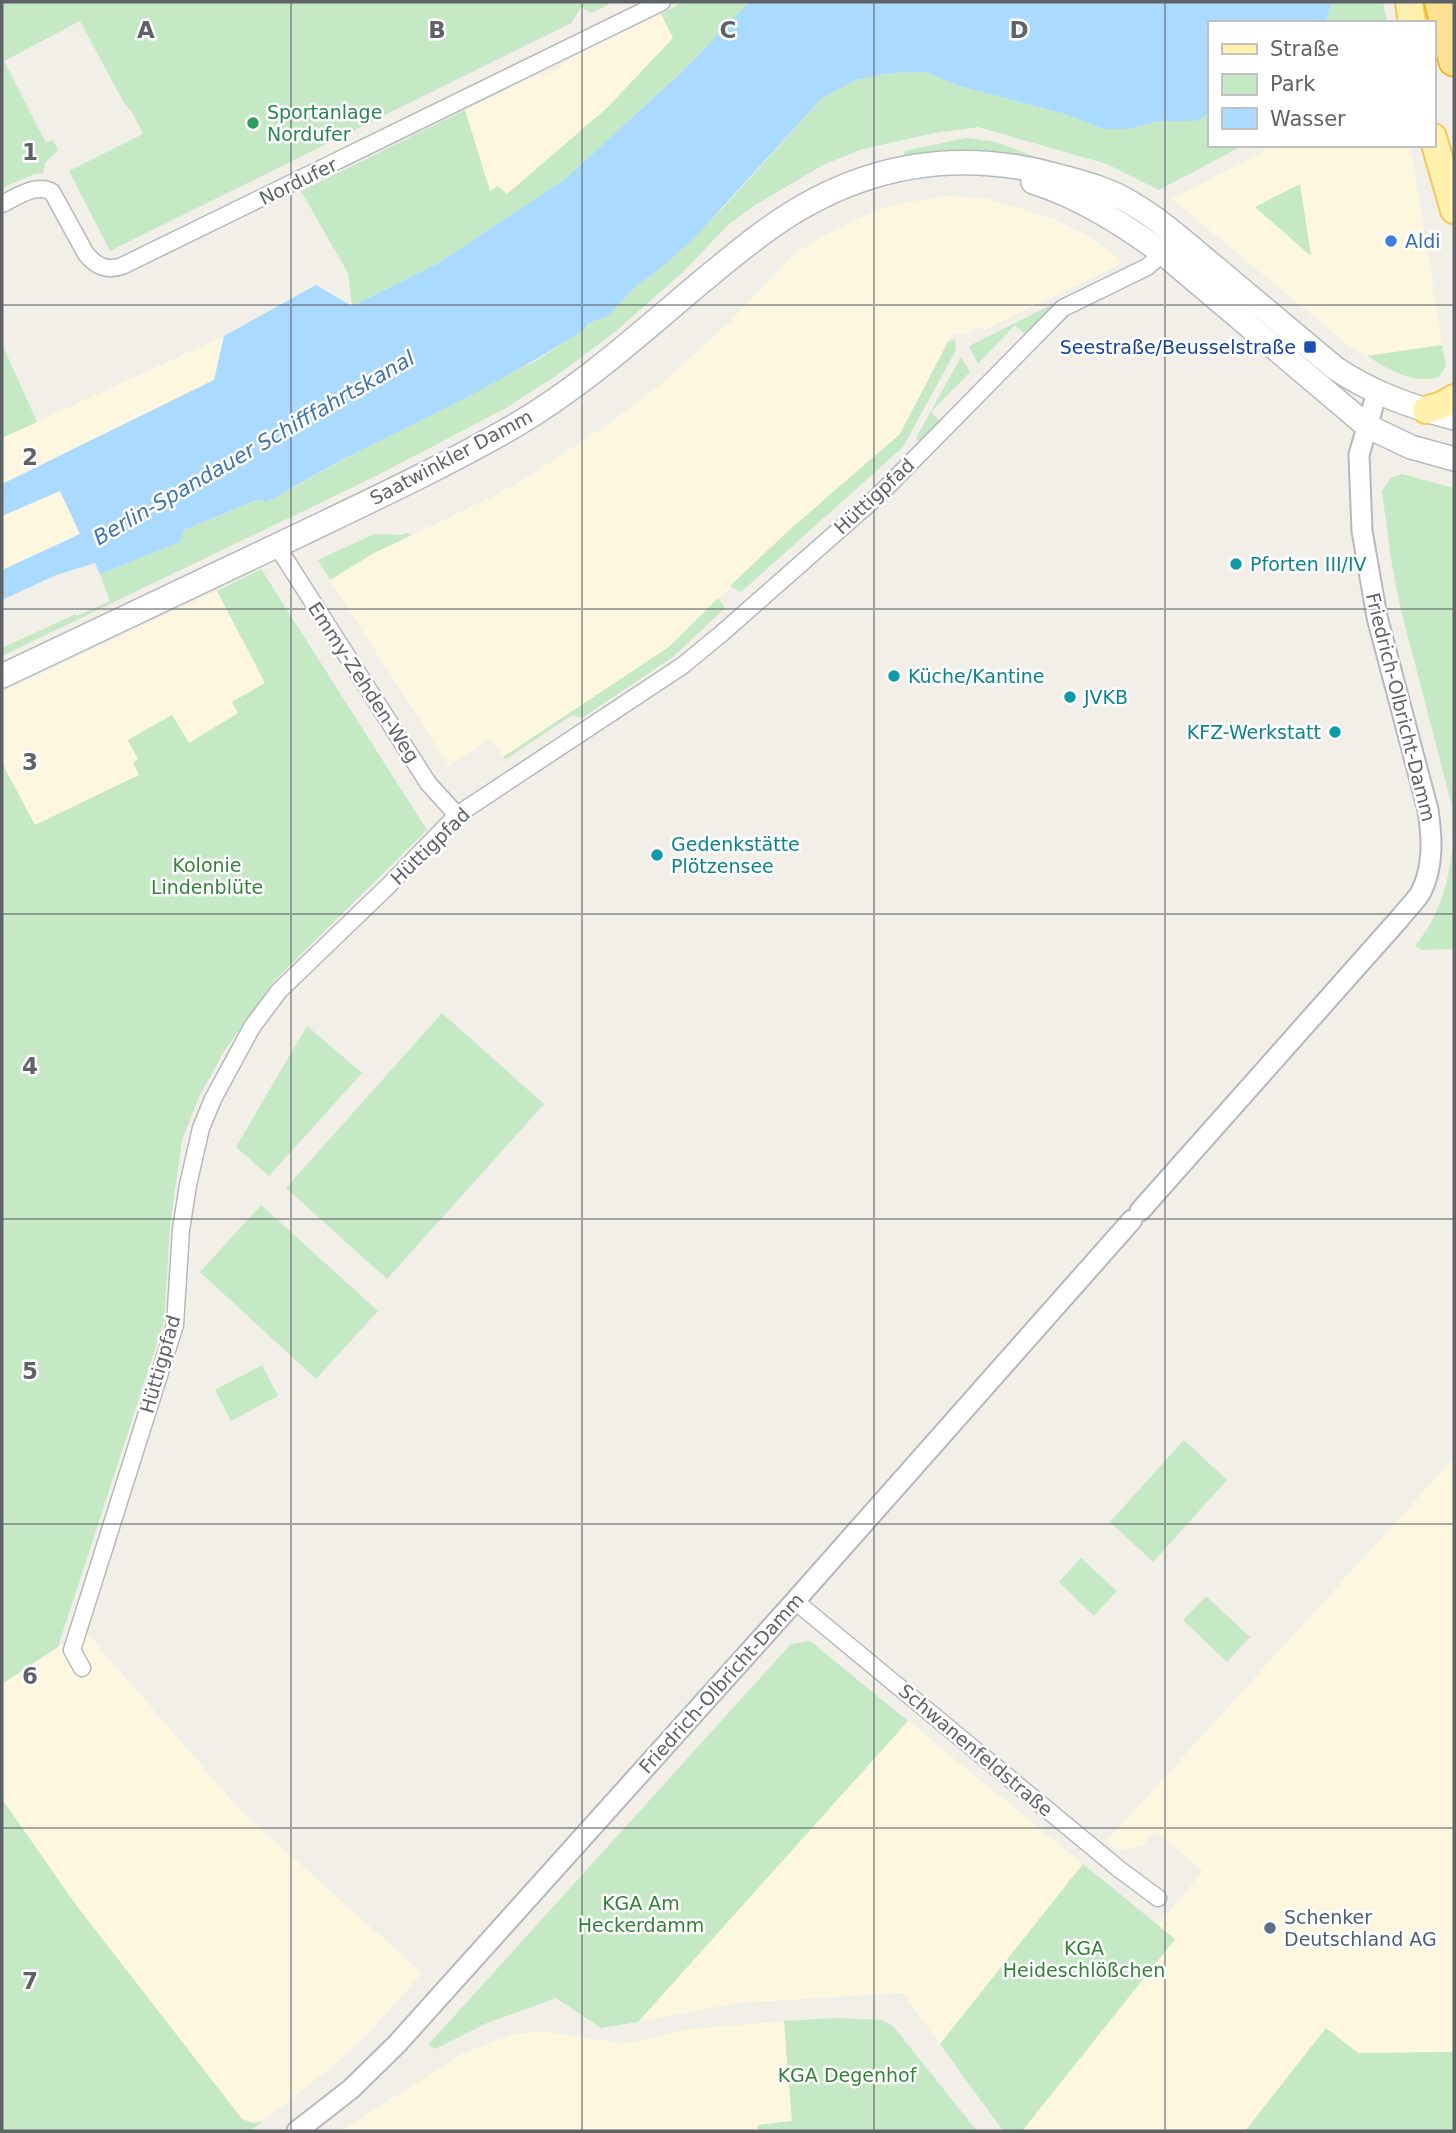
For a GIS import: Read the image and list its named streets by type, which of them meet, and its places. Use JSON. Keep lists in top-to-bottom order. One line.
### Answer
{"streets":{"main road":["Saatwinkler Damm"],"street":["Nordufer","Hüttigpfad","Emmy-Zehden-Weg","Friedrich-Olbricht-Damm","Schwanenfeldstraße"]},"crossings":[["Saatwinkler Damm","Hüttigpfad"],["Saatwinkler Damm","Emmy-Zehden-Weg"],["Saatwinkler Damm","Friedrich-Olbricht-Damm"],["Hüttigpfad","Emmy-Zehden-Weg"],["Friedrich-Olbricht-Damm","Schwanenfeldstraße"]],"water":["Berlin-Spandauer Schifffahrtskanal"],"parks":["Kolonie Lindenblüte","KGA Am Heckerdamm","KGA Heideschlößchen","KGA Degenhof"],"places":{"other":["Sportanlage Nordufer","Aldi","Pforten III/IV","Küche/Kantine","JVKB","KFZ-Werkstatt","Gedenkstätte Plötzensee","Schenker Deutschland AG"],"transit":["Seestraße/Beusselstraße"]},"legend":["Straße","Park","Wasser"],"grid":{"columns":["A","B","C","D"],"rows":["1","2","3","4","5","6","7"]}}
